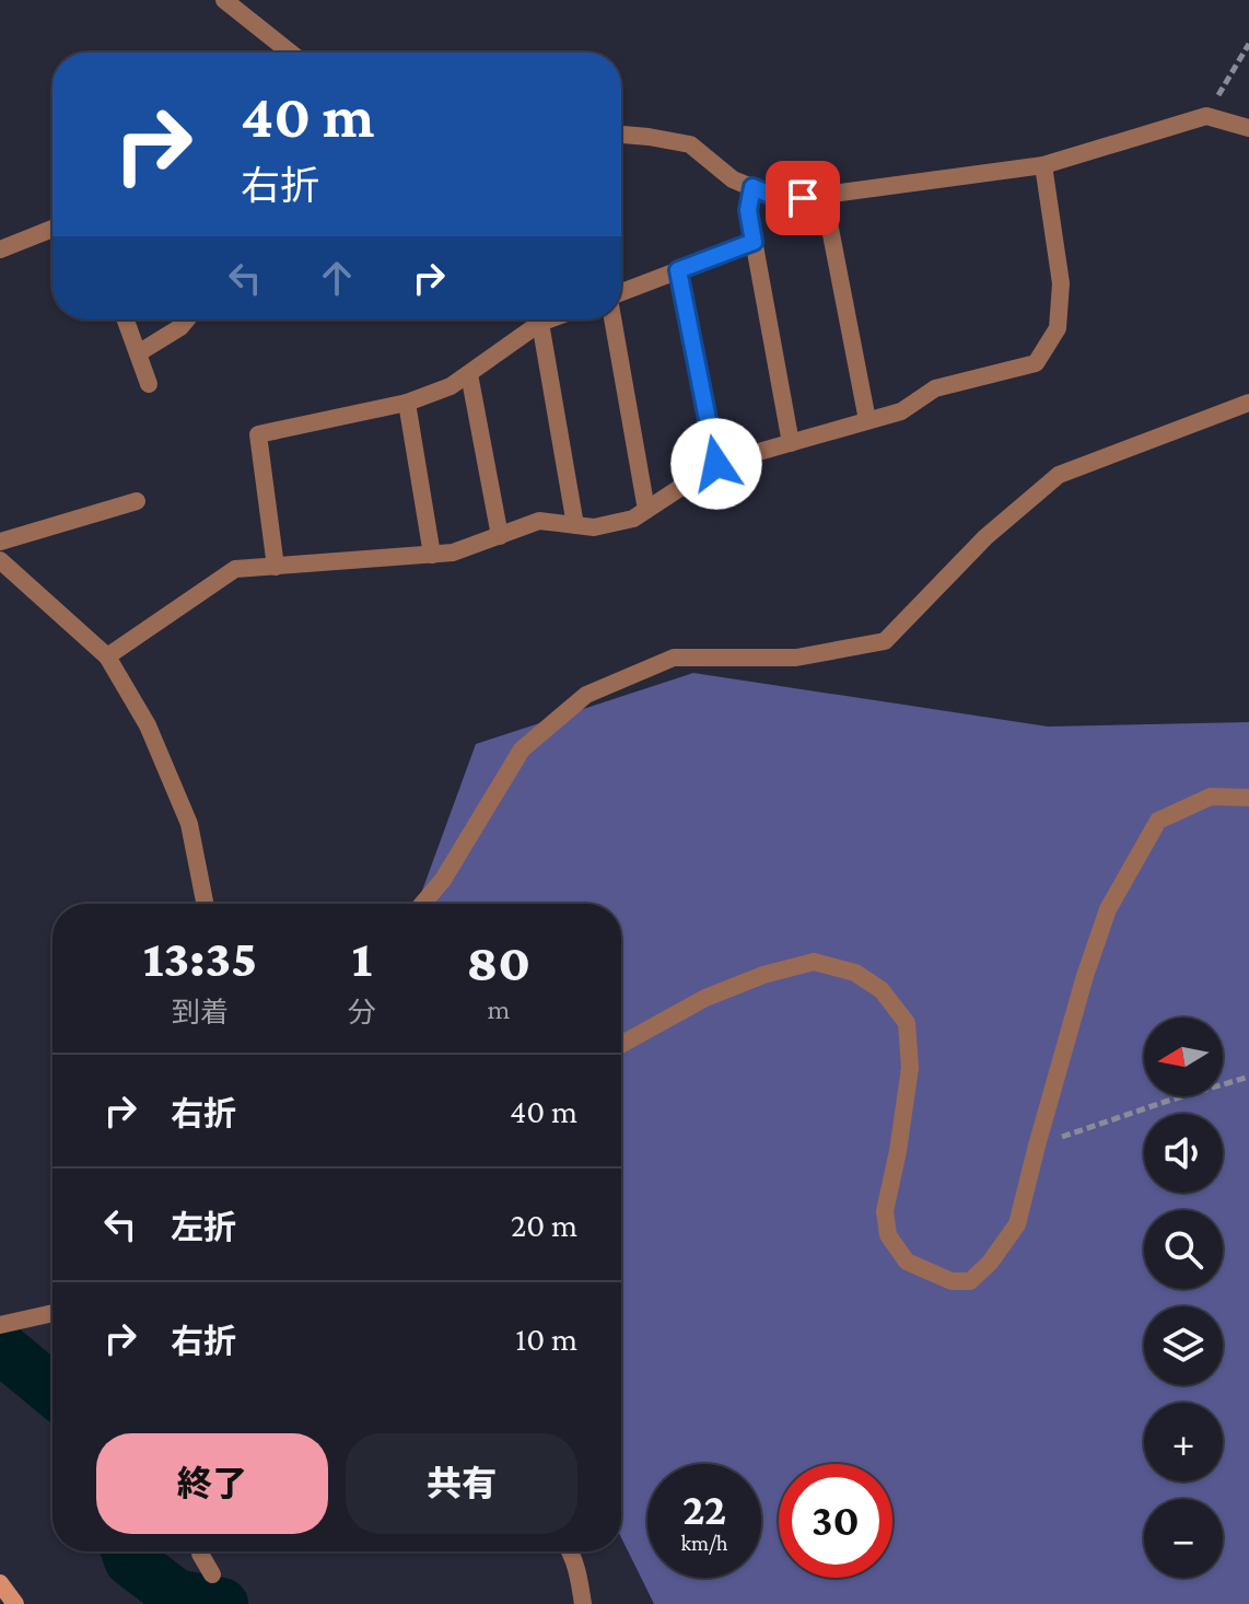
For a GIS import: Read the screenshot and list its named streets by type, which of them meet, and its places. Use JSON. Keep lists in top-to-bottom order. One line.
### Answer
{"north":"left","page":{"turn":["40 m","右折"],"eta":["13:35","到着","1","分","80","m"],"map_buttons":["+","−"],"list":[{"name":"右折","value":"40 m"},{"name":"左折","value":"20 m"},{"name":"右折","value":"10 m"}],"buttons":["終了","共有"],"speed":"22 km/h","limit":"30"}}
